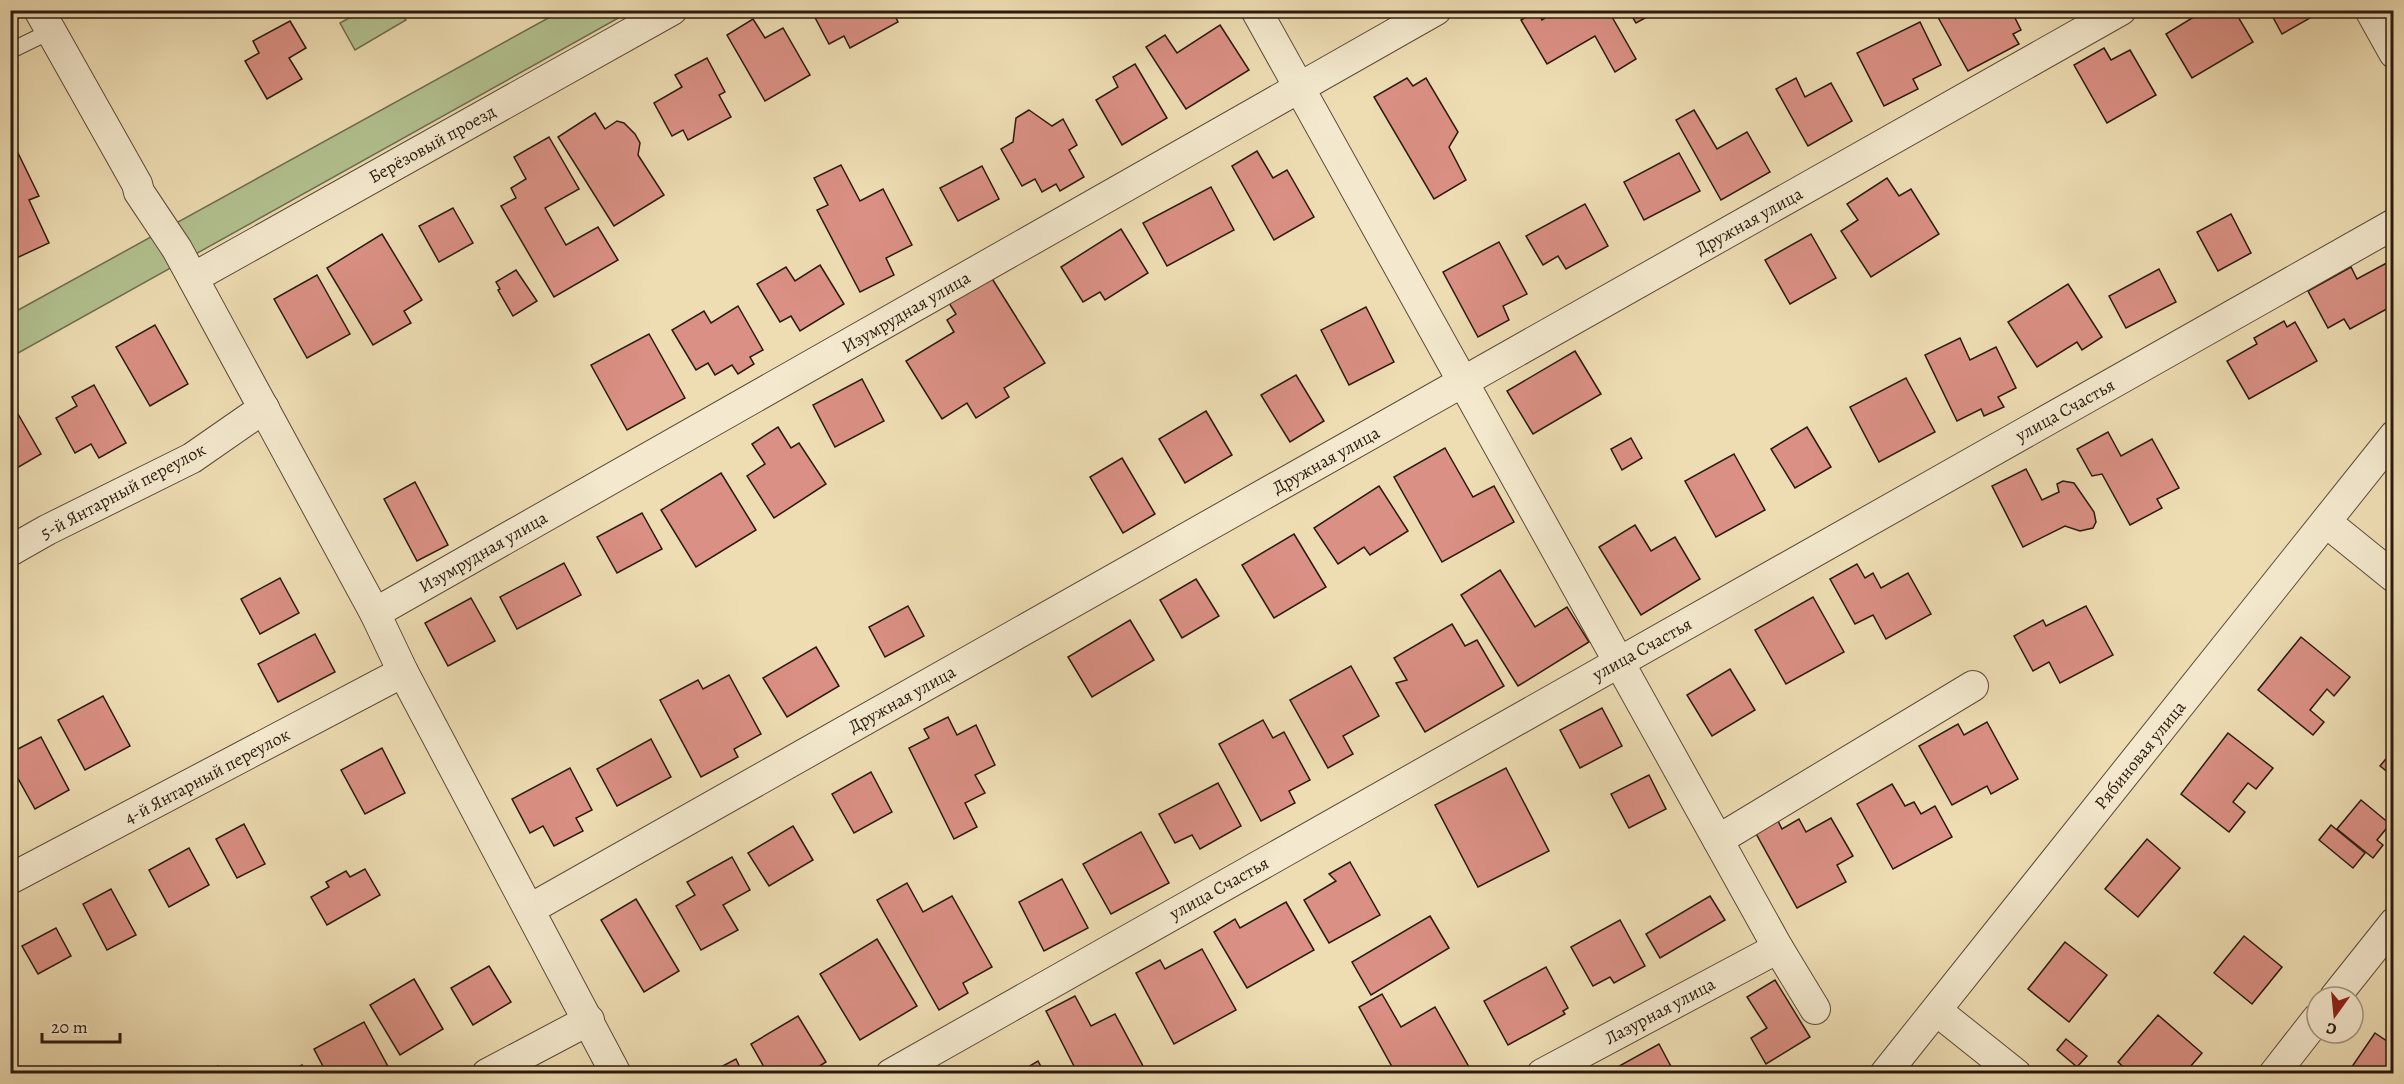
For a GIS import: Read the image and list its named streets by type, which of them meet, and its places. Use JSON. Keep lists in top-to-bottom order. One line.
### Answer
{"streets":{"street":["Берёзовый проезд","Дружная улица","Изумрудная улица","улица Счастья","5-й Янтарный переулок","Рябиновая улица","4-й Янтарный переулок","Лазурная улица"]},"scale_bar":"20 m","north":"bottom"}
